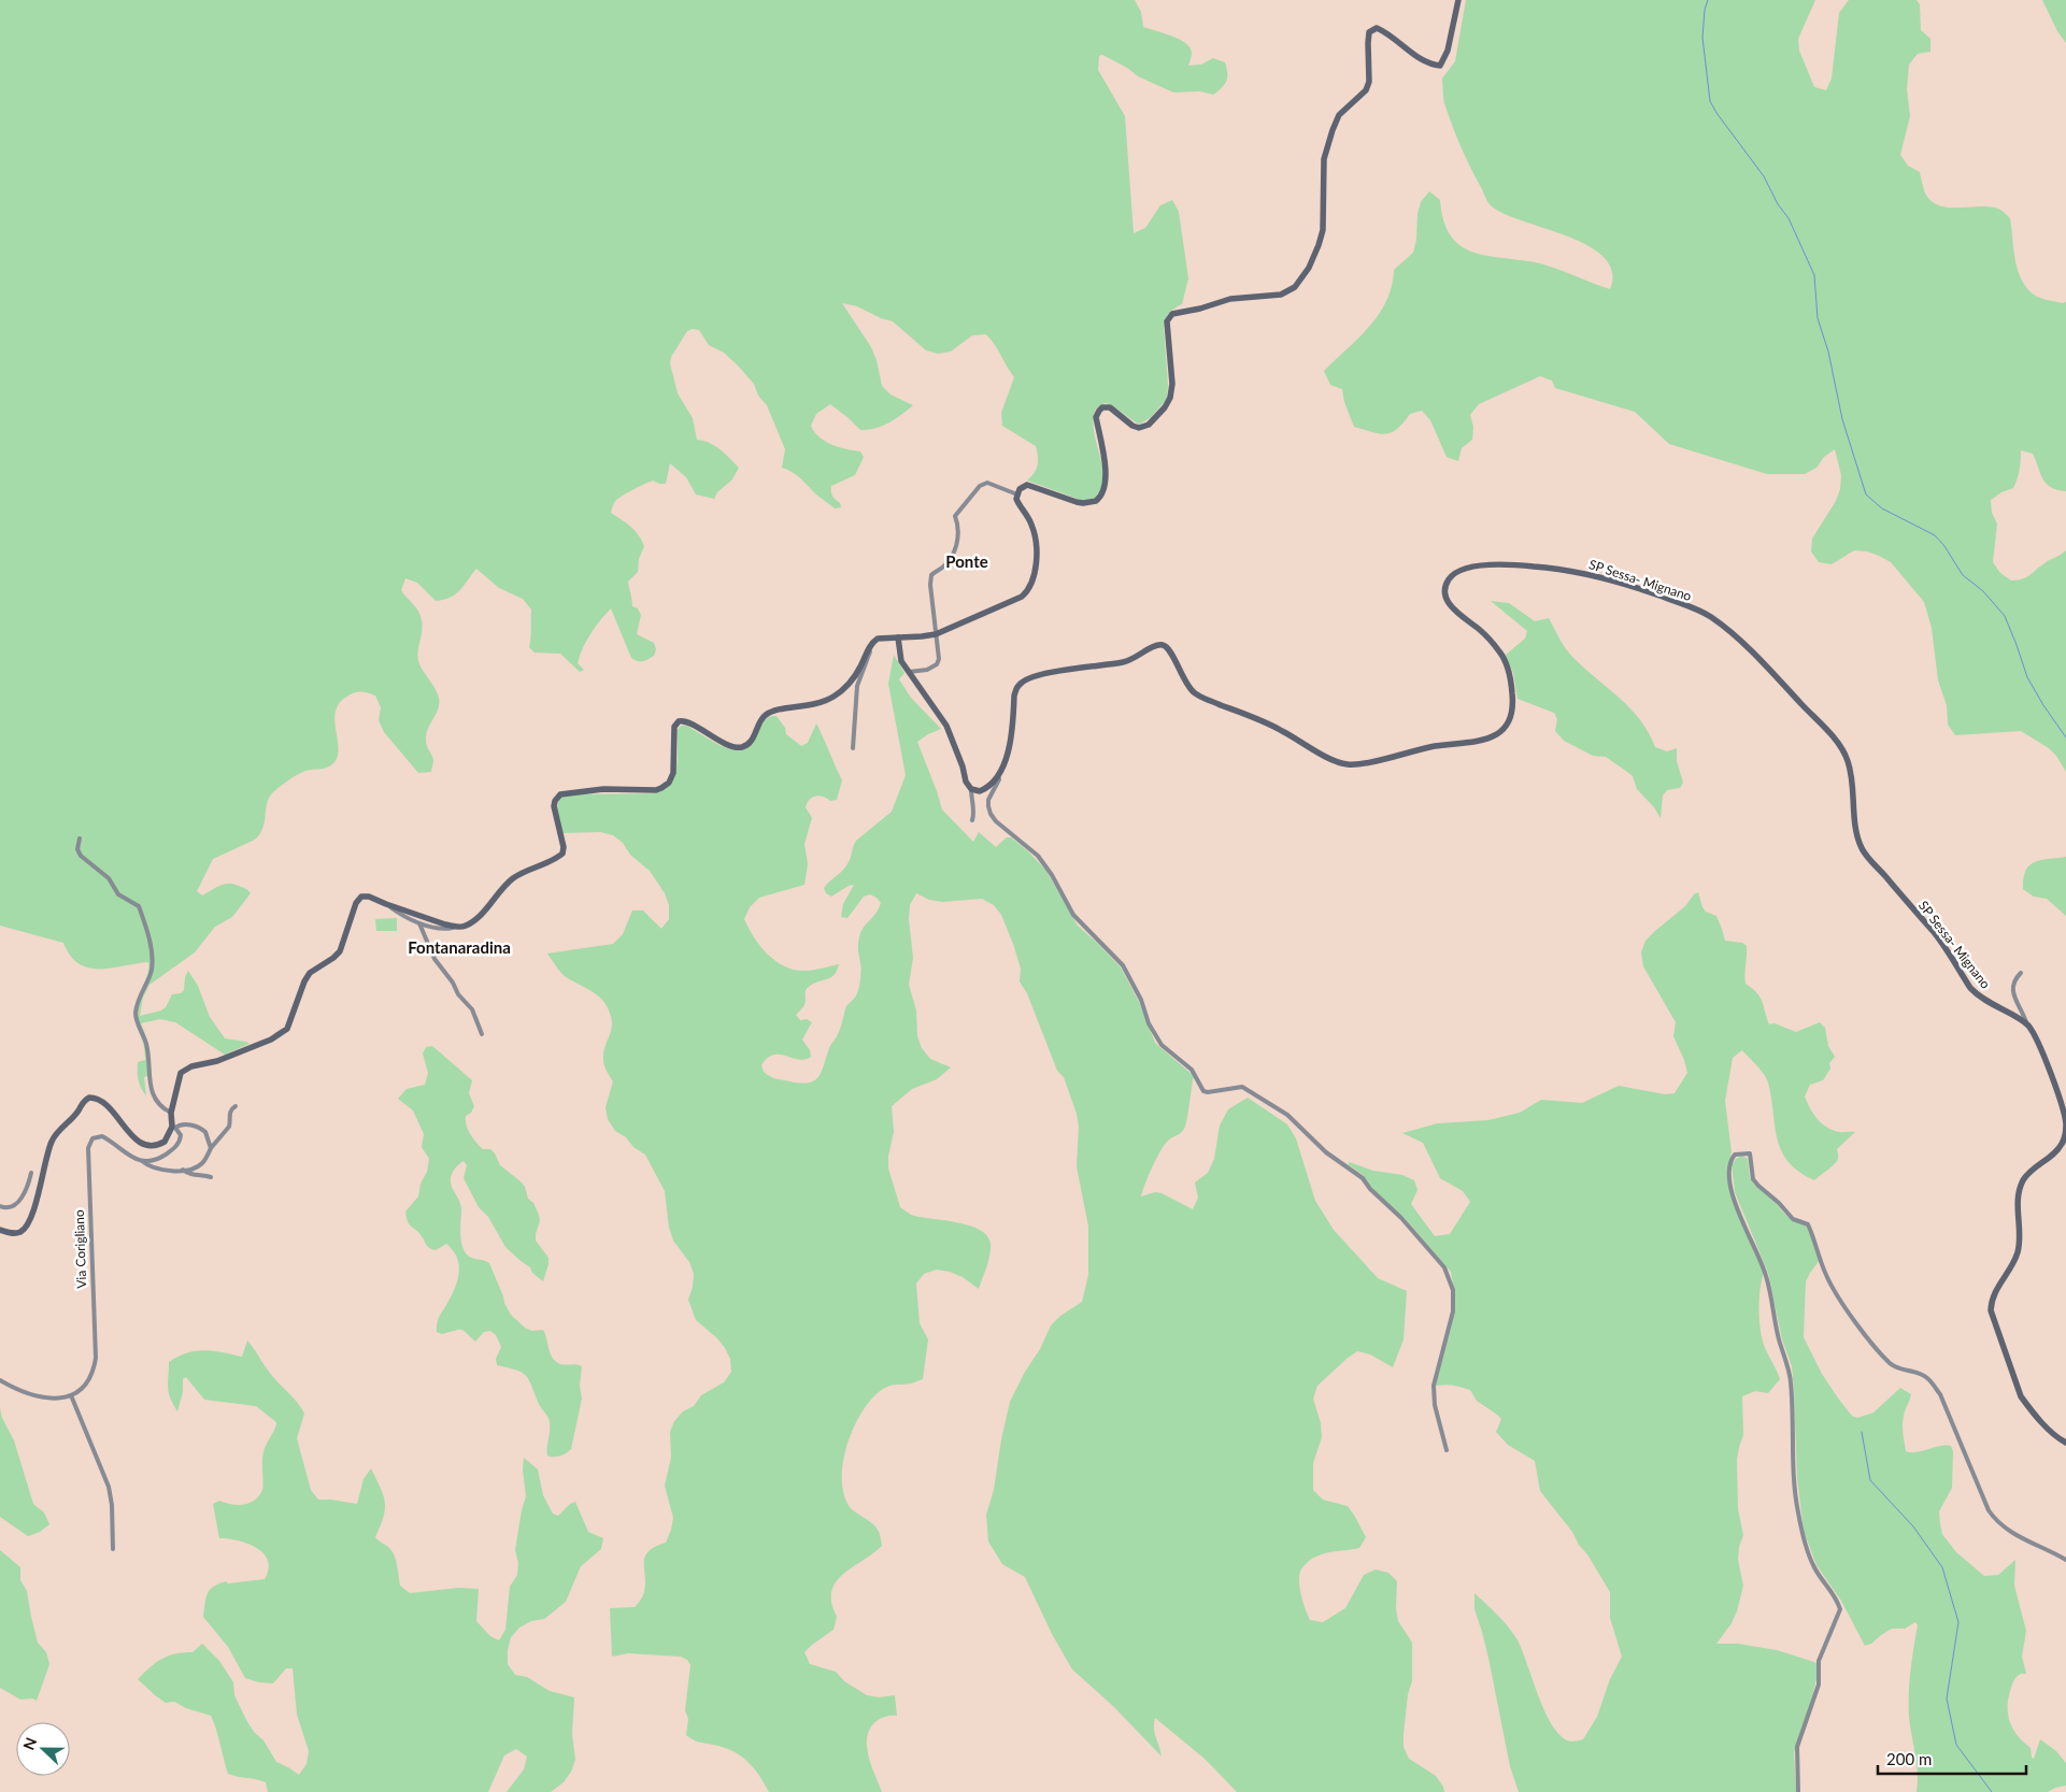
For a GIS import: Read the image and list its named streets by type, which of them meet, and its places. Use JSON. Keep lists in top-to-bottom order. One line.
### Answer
{"streets":{"street":["SP Sessa- Mignano","Via Corigliano"]},"districts":["Ponte","Fontanaradina"],"scale_bar":"200 m","north":"left"}
